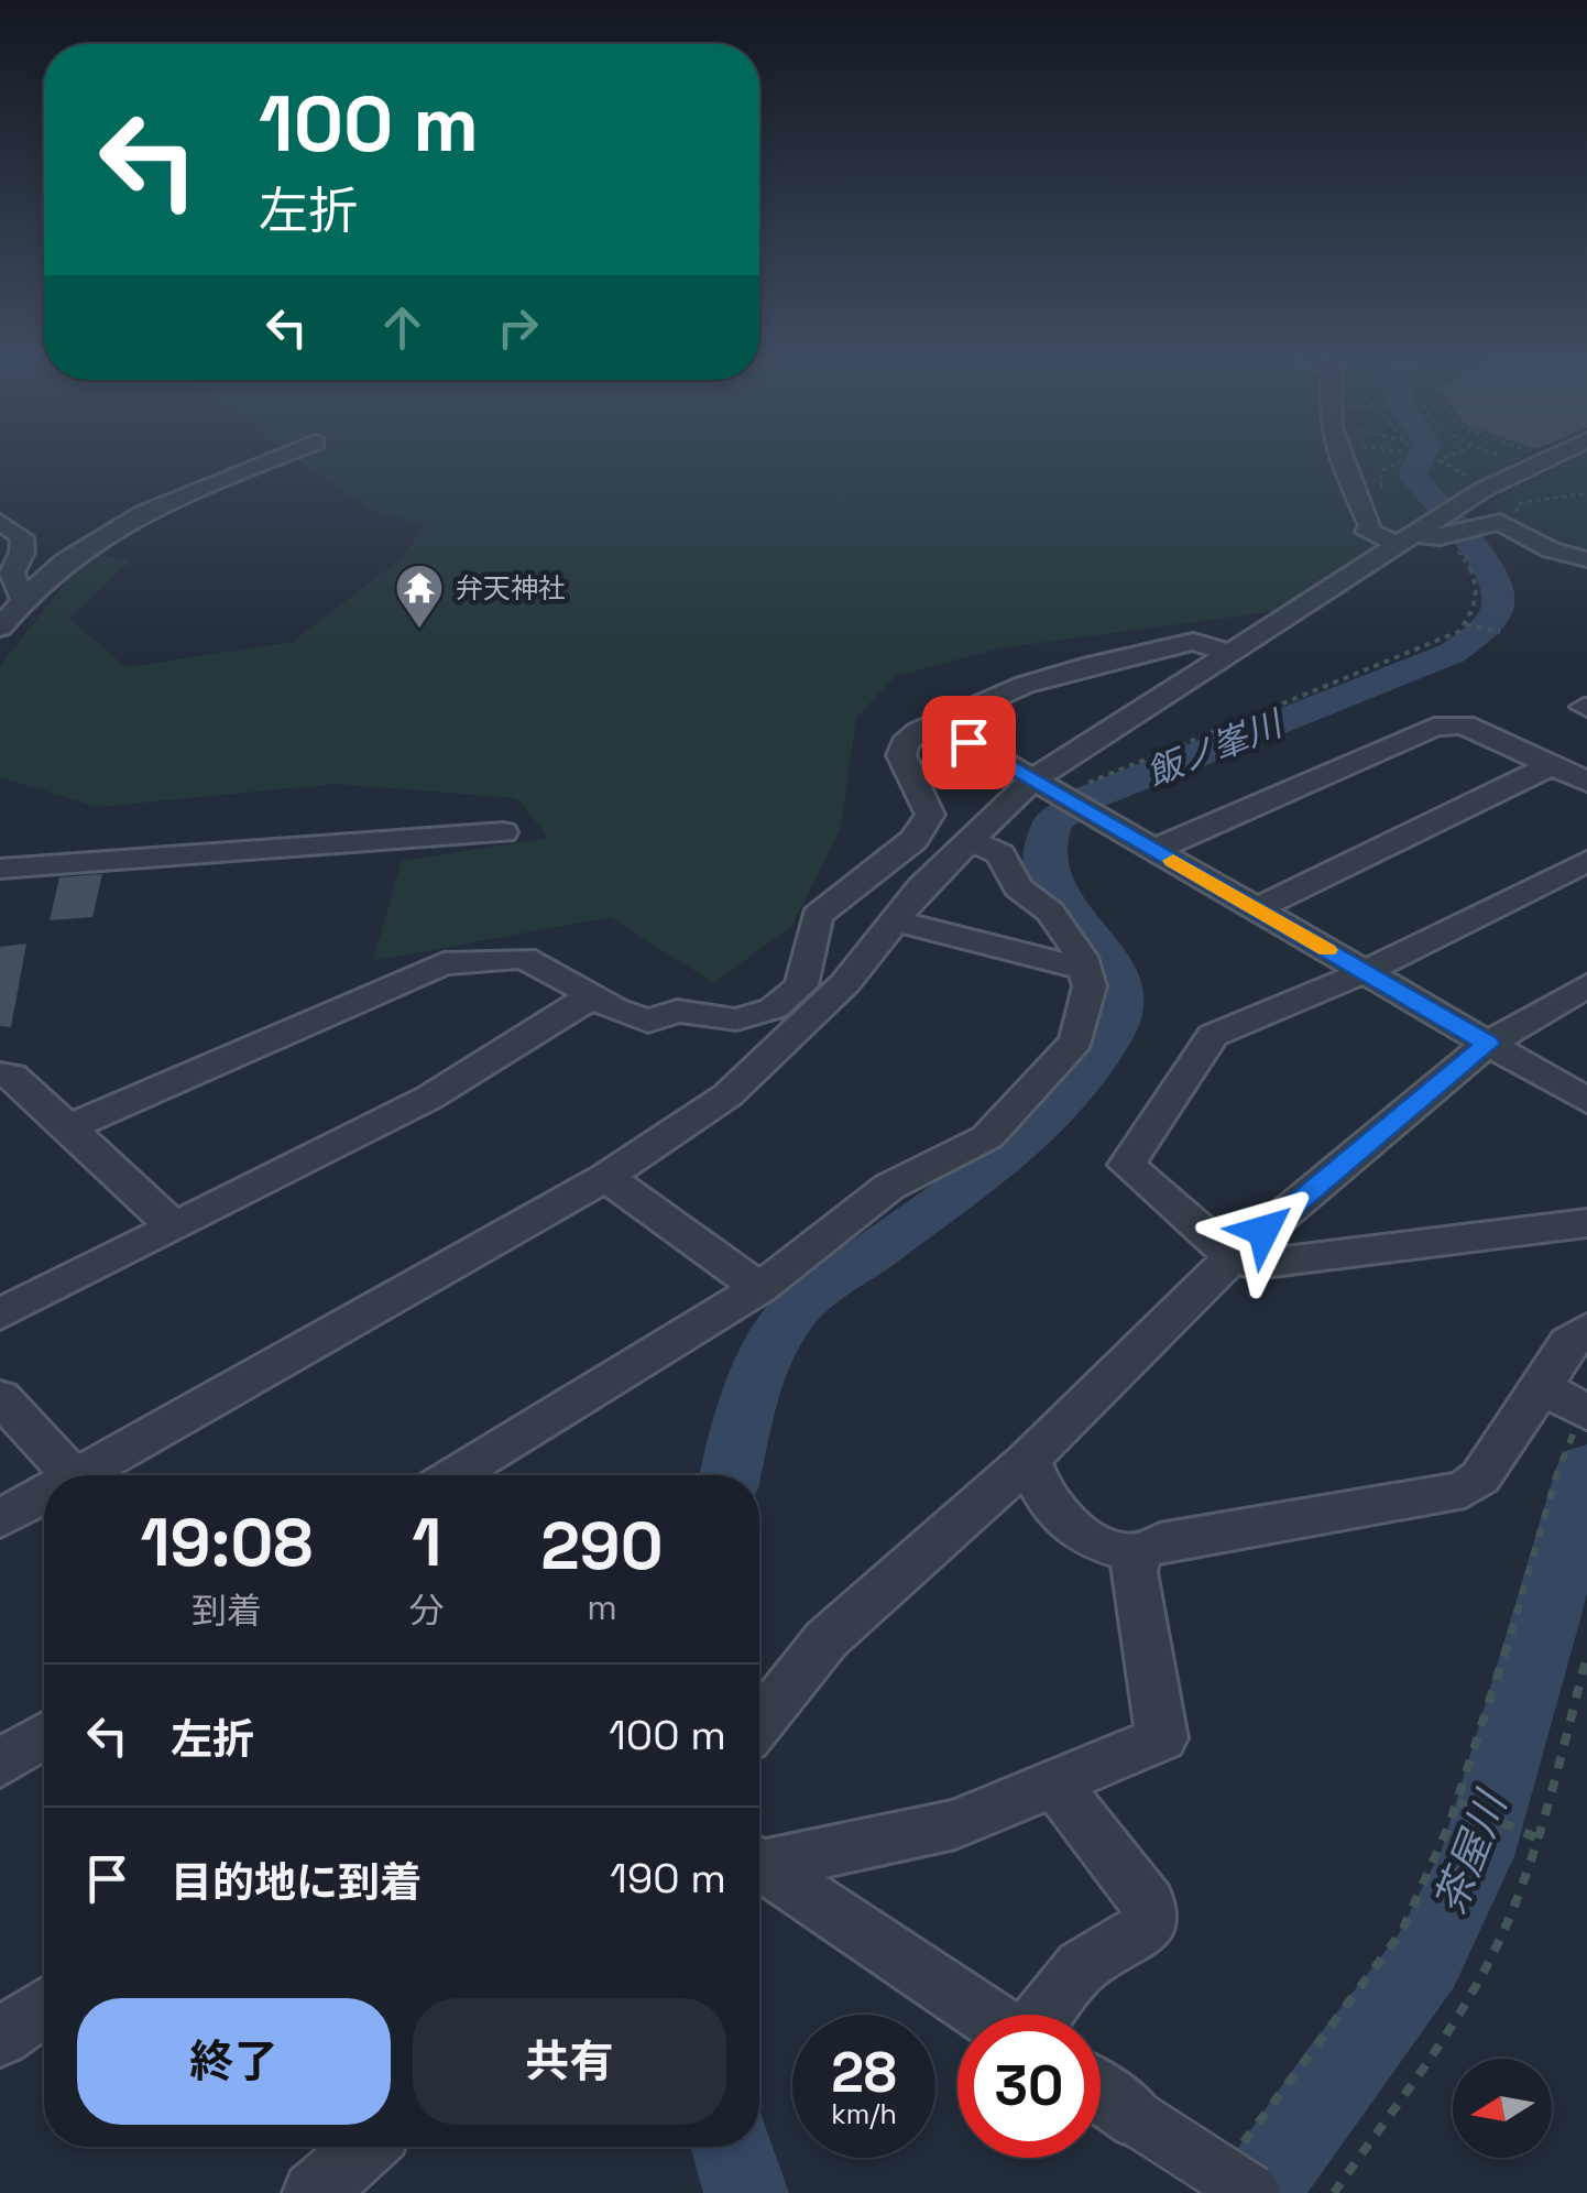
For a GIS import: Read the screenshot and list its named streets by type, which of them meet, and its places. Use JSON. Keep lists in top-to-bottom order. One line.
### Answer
{"water":["飯ノ峯川","茶屋川"],"places":{"temple":["弁天神社"]},"north":"left","page":{"turn":["100 m","左折"],"eta":["19:08","到着","1","分","290","m"],"list":[{"name":"左折","value":"100 m"},{"name":"目的地に到着","value":"190 m"}],"buttons":["終了","共有"],"speed":"28 km/h","limit":"30"}}
